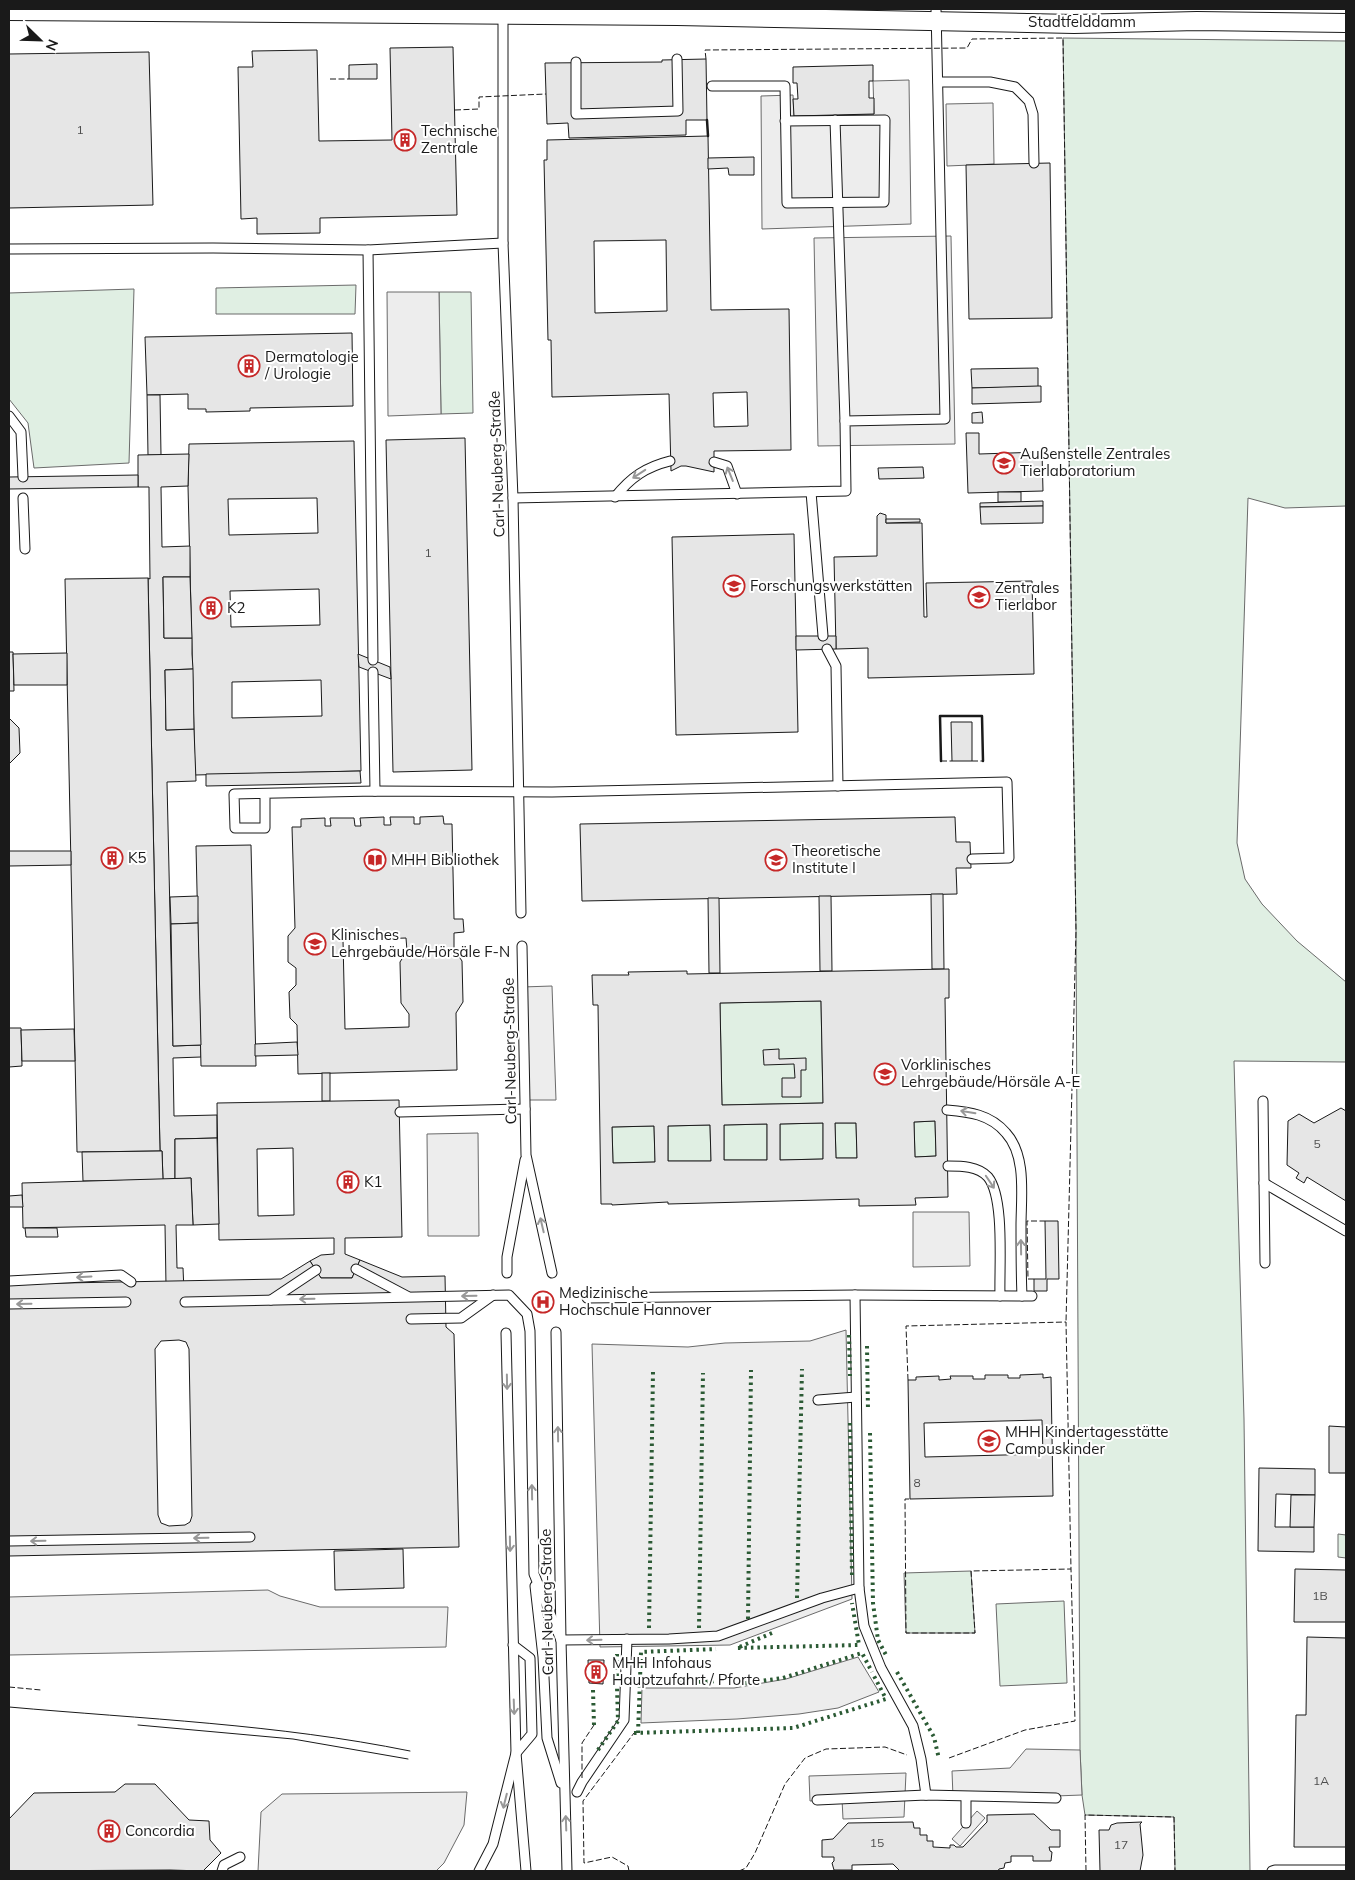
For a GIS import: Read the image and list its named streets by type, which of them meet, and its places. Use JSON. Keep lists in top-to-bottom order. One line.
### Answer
{"streets":{"street":["Stadtfelddamm"],"lane":["Carl-Neuberg-Straße"]},"crossings":[["Stadtfelddamm","Carl-Neuberg-Straße"]],"places":{"building":["Technische Zentrale","Dermatologie / Urologie","K2","K5","K1","MHH Infohaus Hauptzufahrt / Pforte","Concordia"],"school or university":["Außenstelle Zentrales Tierlaboratorium","Forschungswerkstätten","Zentrales Tierlabor","Theoretische Institute I","Klinisches Lehrgebäude/Hörsäle F-N","Vorklinisches Lehrgebäude/Hörsäle A-E","MHH Kindertagesstätte Campuskinder"],"library":["MHH Bibliothek"],"hospital":["Medizinische Hochschule Hannover"]},"house_numbers":["1","1","5","8","1B","1A","15","17"],"north":"bottom right"}
